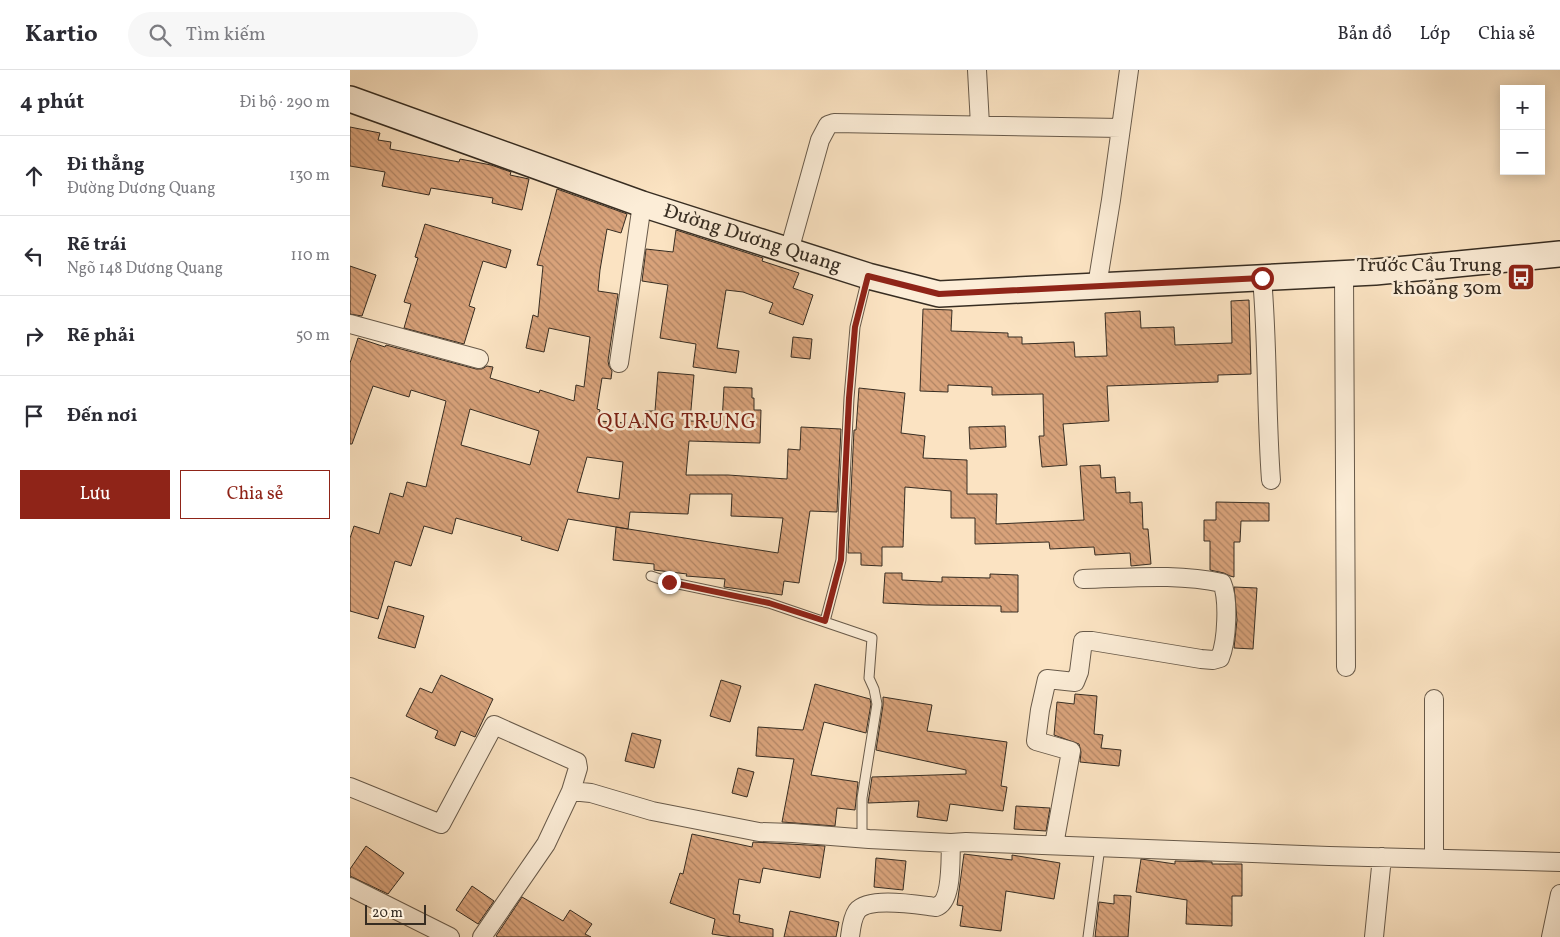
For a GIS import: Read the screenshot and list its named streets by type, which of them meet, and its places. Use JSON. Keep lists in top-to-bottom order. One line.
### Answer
{"streets":{"street":["Đường Dương Quang"]},"districts":["QUANG TRUNG"],"places":{"bus stop":["Trước Cầu Trung khoảng 30m"]},"scale_bar":"20 m","page":{"header":"Kartio","search":"Tìm kiếm","nav":["Bản đồ","Lớp","Chia sẻ"],"heading":["4 phút","Đi bộ · 290 m"],"map_buttons":["+","−"],"list":[["Đi thẳng","Đường Dương Quang","130 m"],["Rẽ trái","Ngõ 148 Dương Quang","110 m"],["Rẽ phải","50 m"],"Đến nơi"],"buttons":["Lưu","Chia sẻ"],"scale":"20 m"}}
